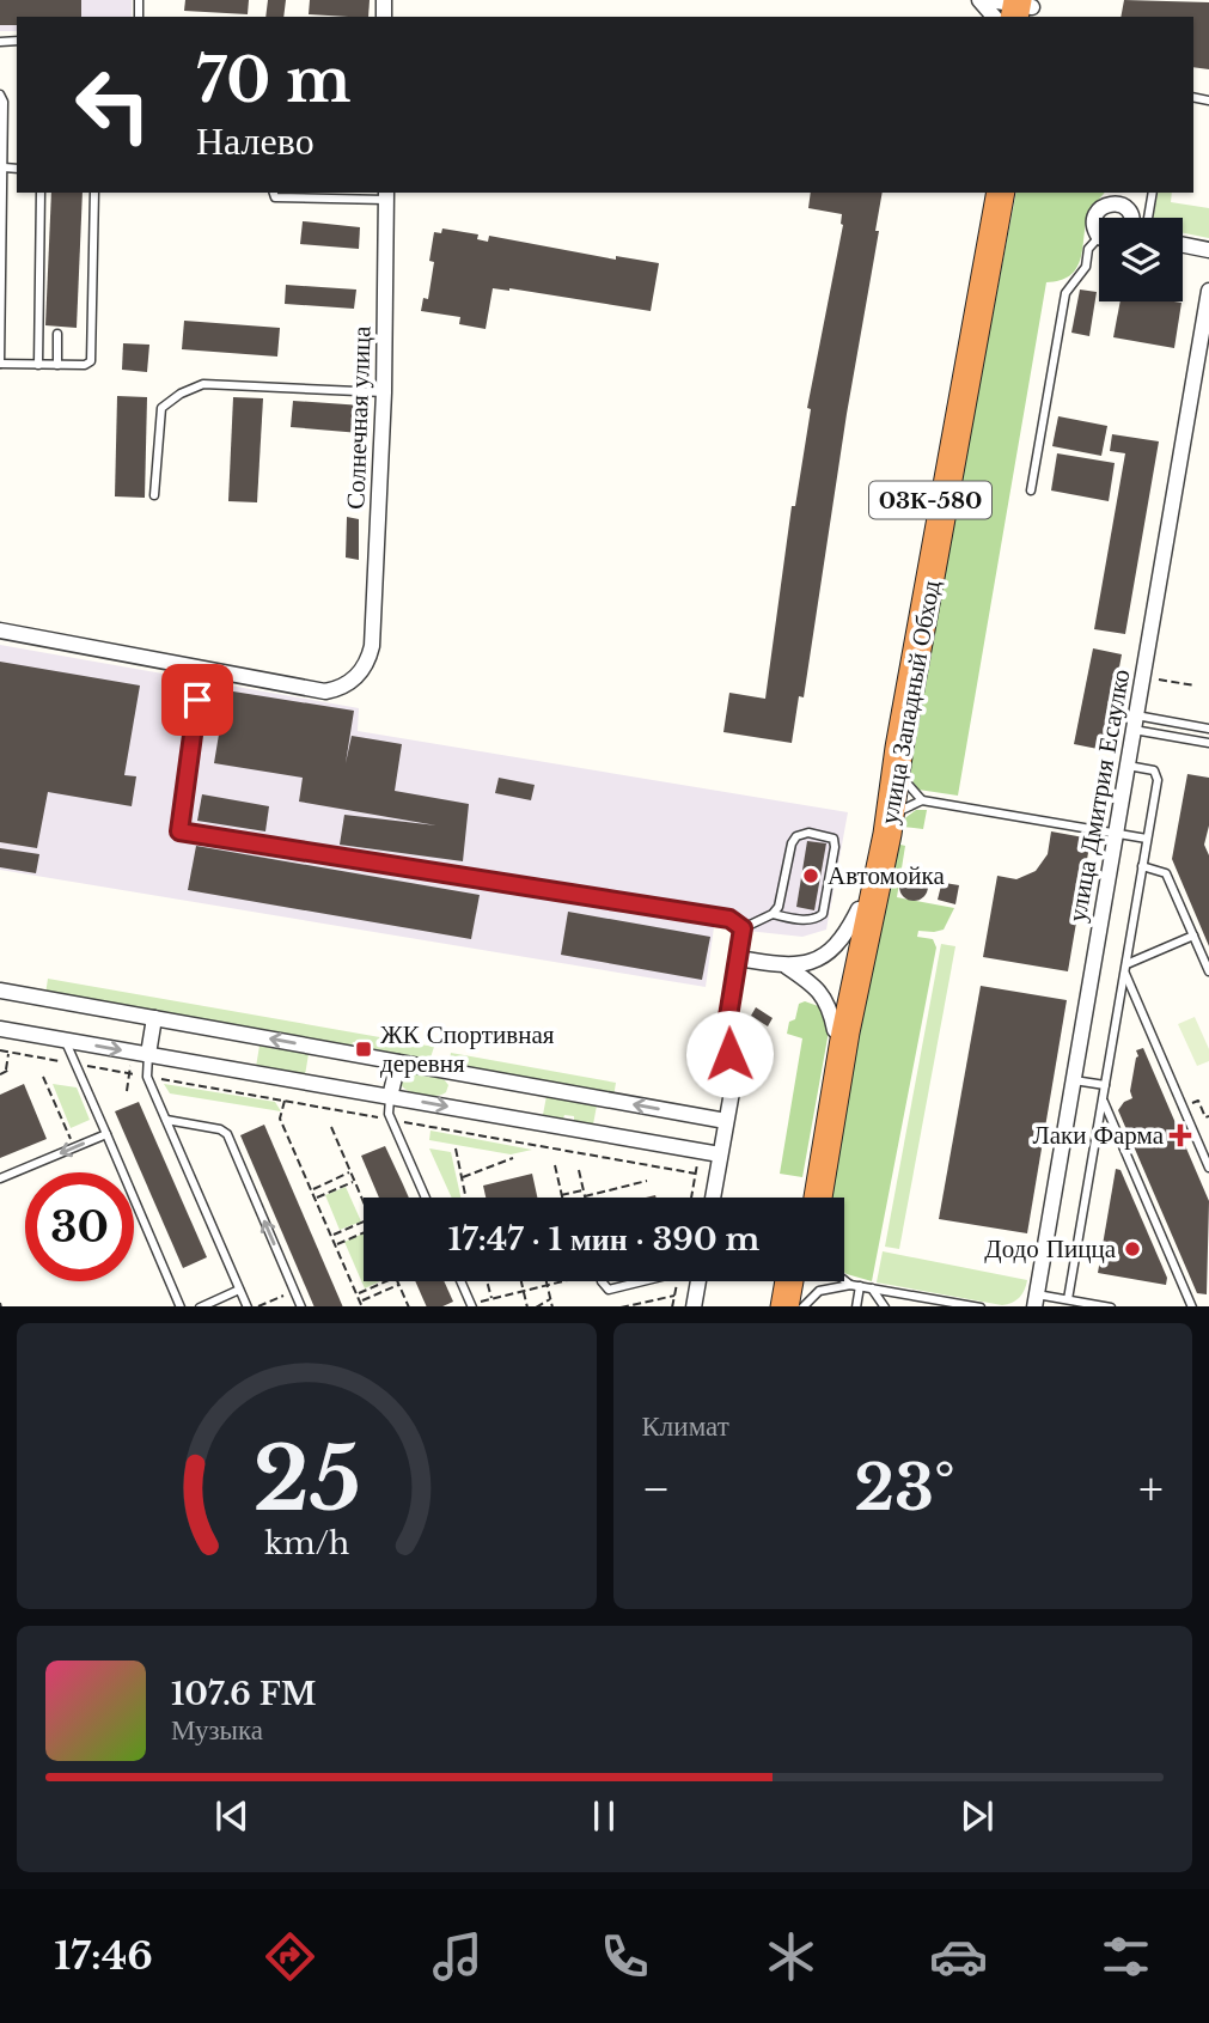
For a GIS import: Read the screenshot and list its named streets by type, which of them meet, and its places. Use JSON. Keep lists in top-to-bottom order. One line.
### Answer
{"streets":{"highway":["03К-580","улица Западный Обход"],"street":["Солнечная улица","улица Дмитрия Есаулко"]},"places":{"other":["Автомойка","Додо Пицца"],"transit":["ЖК Спортивная деревня"],"health":["Лаки Фарма"]},"page":{"turn":["70 m","Налево"],"limit":"30","trip":"17:47 · 1 мин · 390 m","tile":"Климат","heat":["−","23°","+"],"song":["107.6 FM","Музыка"],"tabs":"17:46","gauge":["25","km/h"]}}
